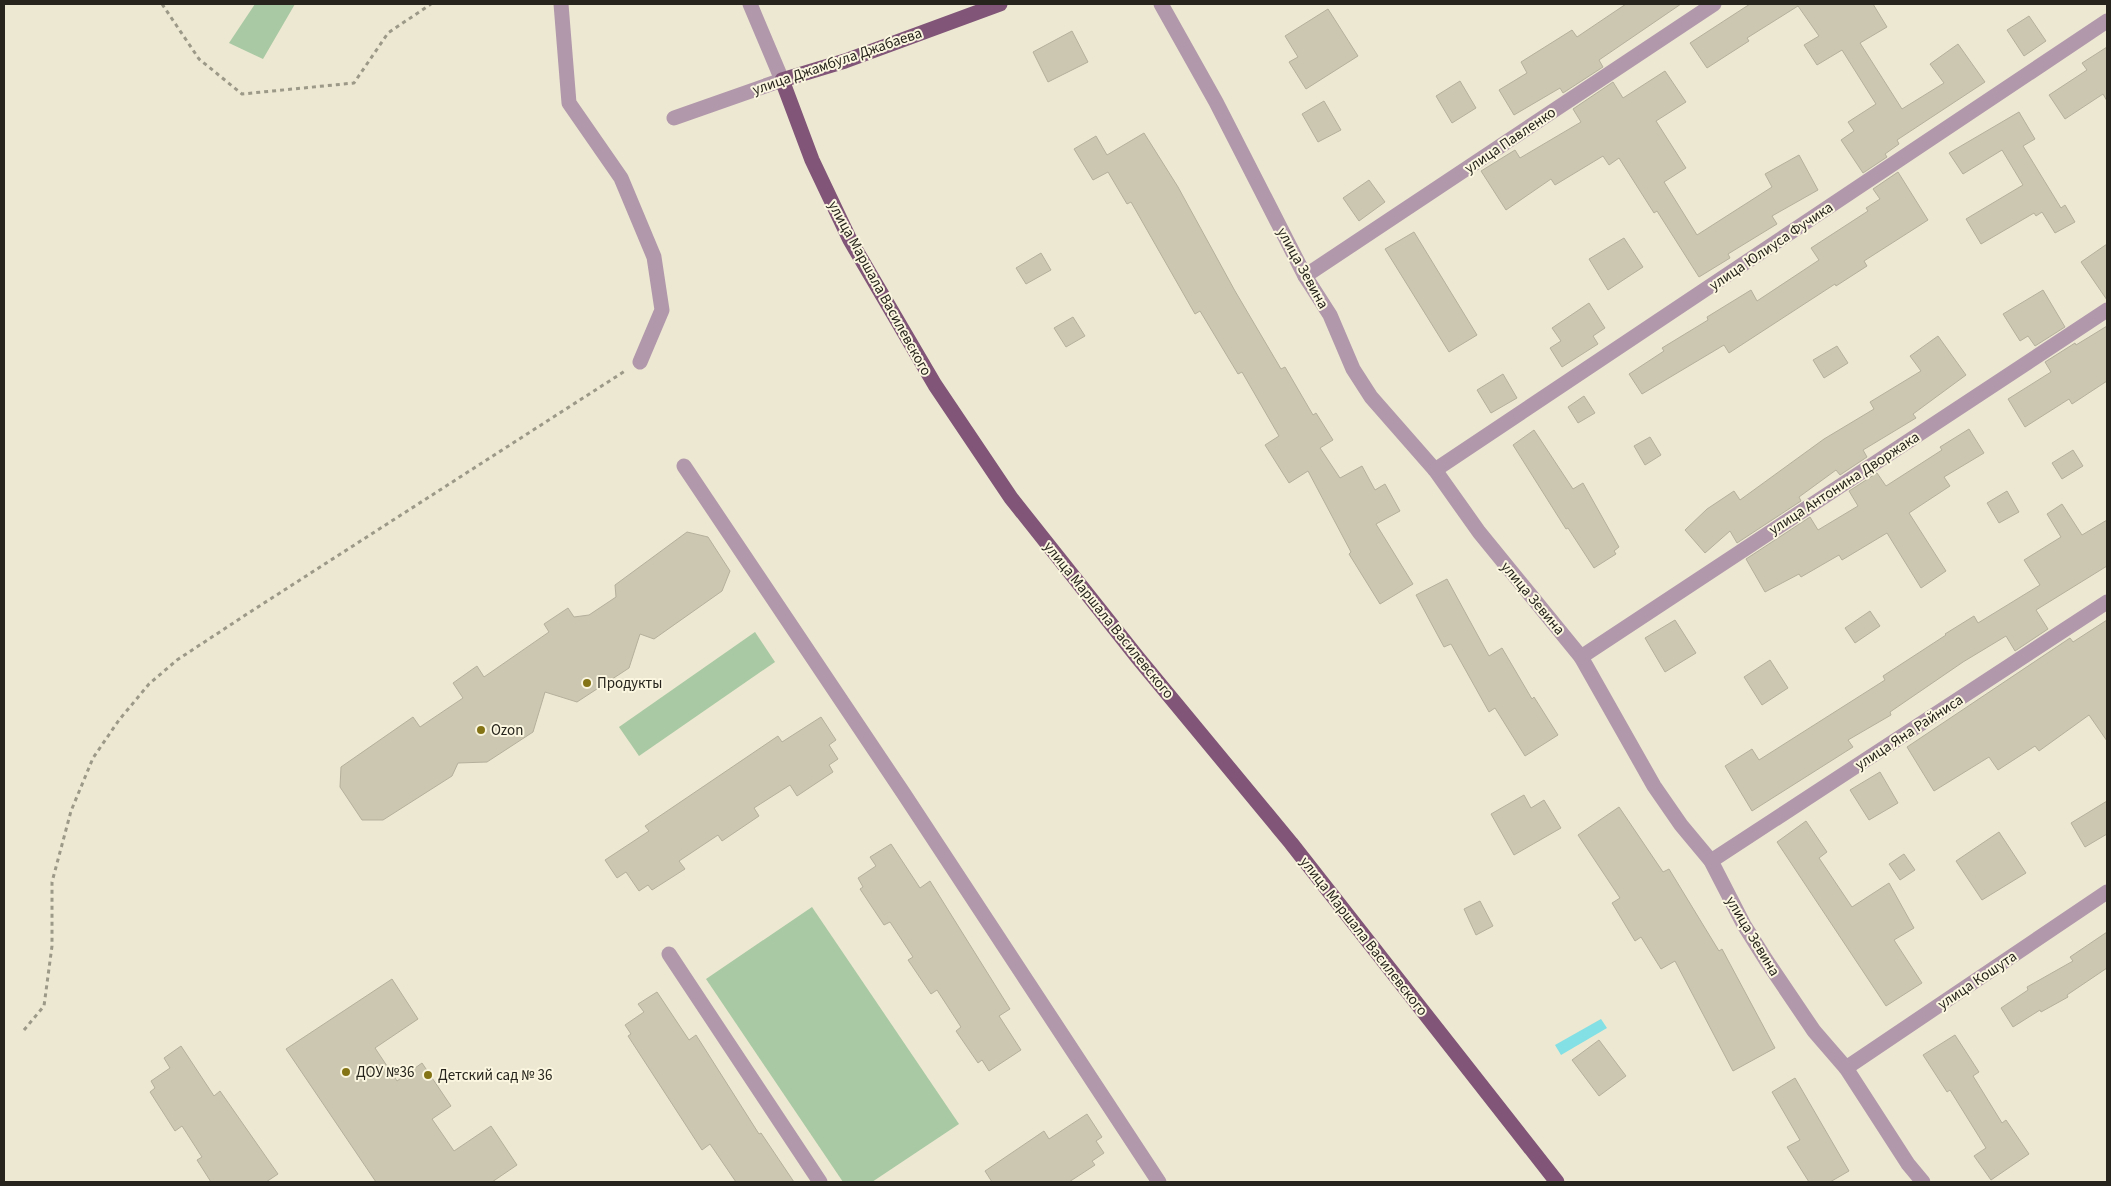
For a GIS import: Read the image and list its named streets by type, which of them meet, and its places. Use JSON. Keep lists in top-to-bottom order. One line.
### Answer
{"streets":{"main road":["улица Джамбула Джабаева","улица Маршала Василевского"],"street":["улица Павленко","улица Юлиуса Фучика","улица Зевина","улица Антонина Дворжака","улица Яна Райниса","улица Кошута"]},"crossings":[["улица Джамбула Джабаева","улица Маршала Василевского"],["улица Павленко","улица Зевина"],["улица Юлиуса Фучика","улица Зевина"],["улица Зевина","улица Антонина Дворжака"],["улица Зевина","улица Яна Райниса"],["улица Зевина","улица Кошута"]],"places":["Продукты","Ozon","ДОУ №36","Детский сад № 36"]}
